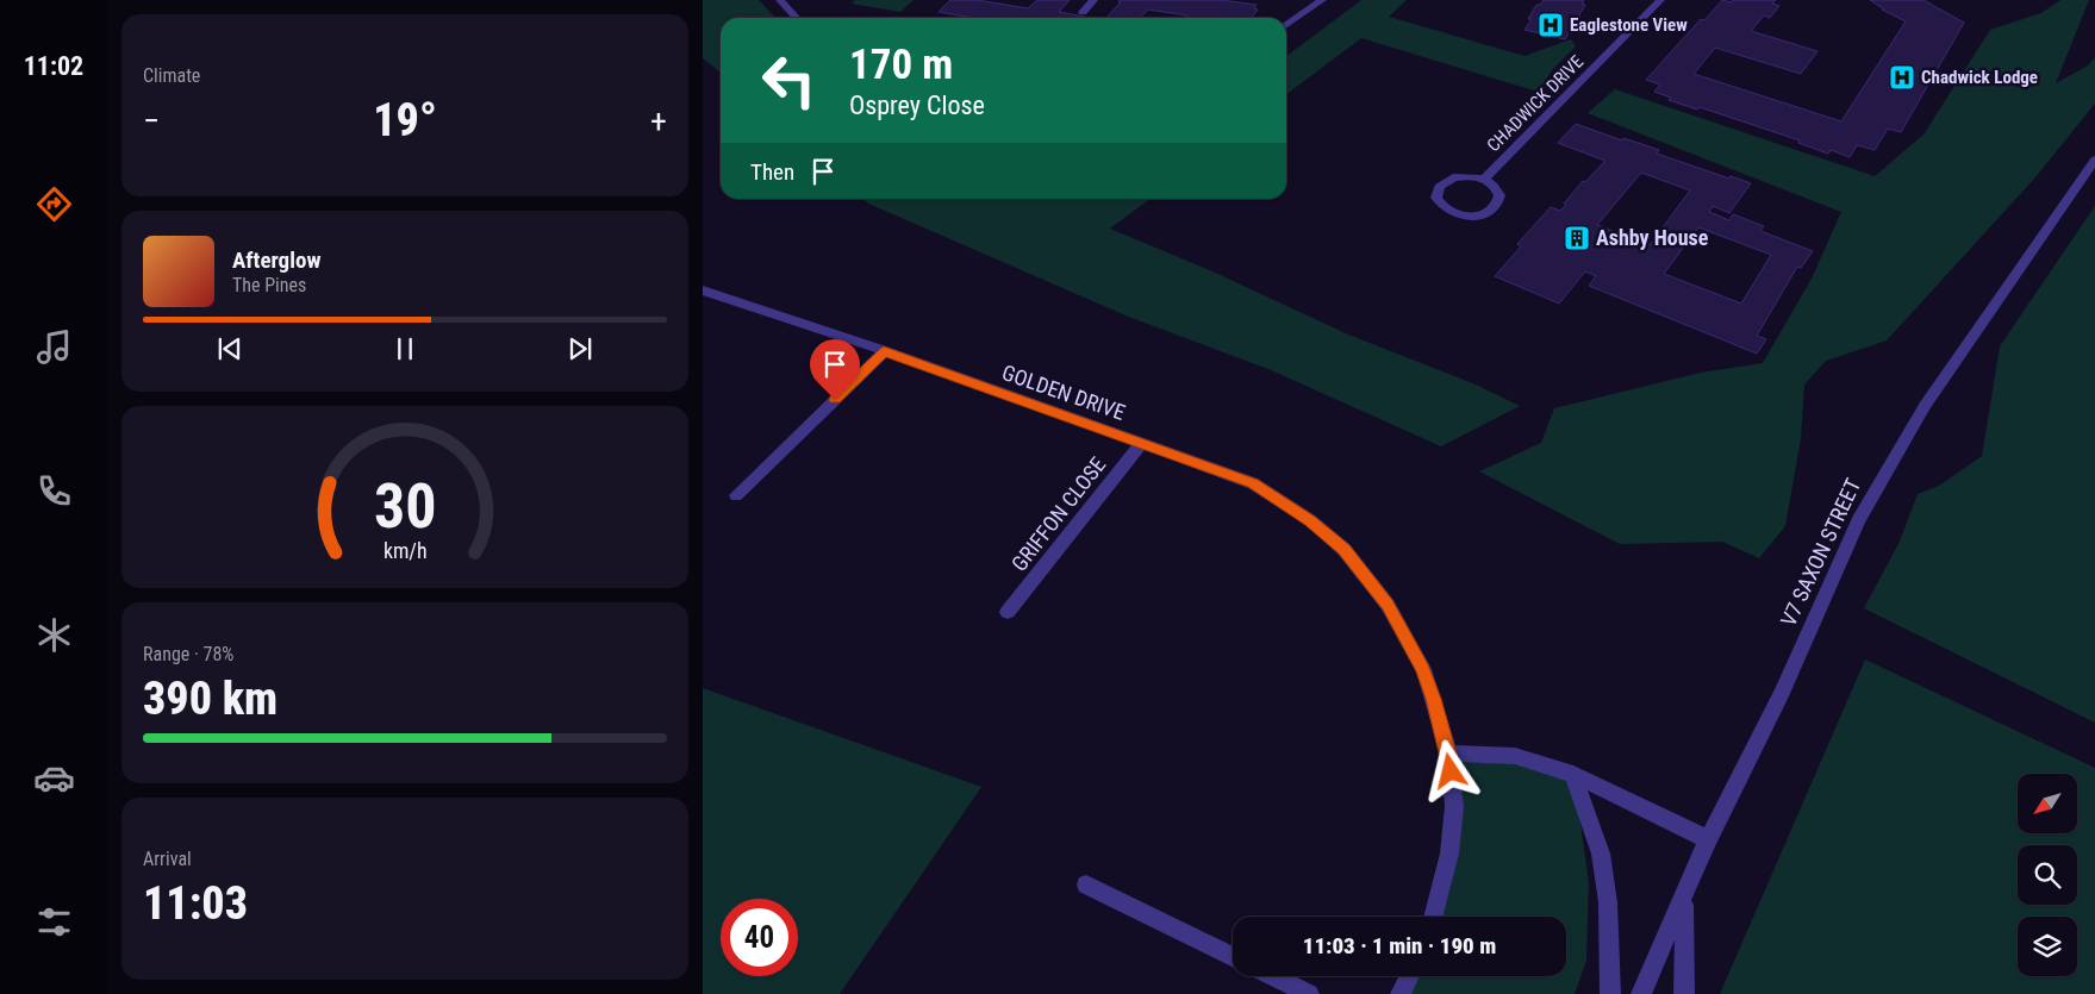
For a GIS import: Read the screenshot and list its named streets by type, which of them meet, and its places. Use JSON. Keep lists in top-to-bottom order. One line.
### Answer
{"streets":{"street":["CHADWICK DRIVE","GOLDEN DRIVE","GRIFFON CLOSE","V7 SAXON STREET"]},"crossings":[["GOLDEN DRIVE","GRIFFON CLOSE"]],"places":{"hospital":["Eaglestone View","Chadwick Lodge"],"building":["Ashby House"]},"north":"bottom left","page":{"tabs":"11:02","tile":["Climate",["Range · 78%","390 km"],["Arrival","11:03"]],"turn":["170 m","Osprey Close"],"heat":["−","19°","+"],"then":"Then","song":["Afterglow","The Pines"],"limit":"40","trip":"11:03 · 1 min · 190 m","gauge":["30","km/h"]}}
